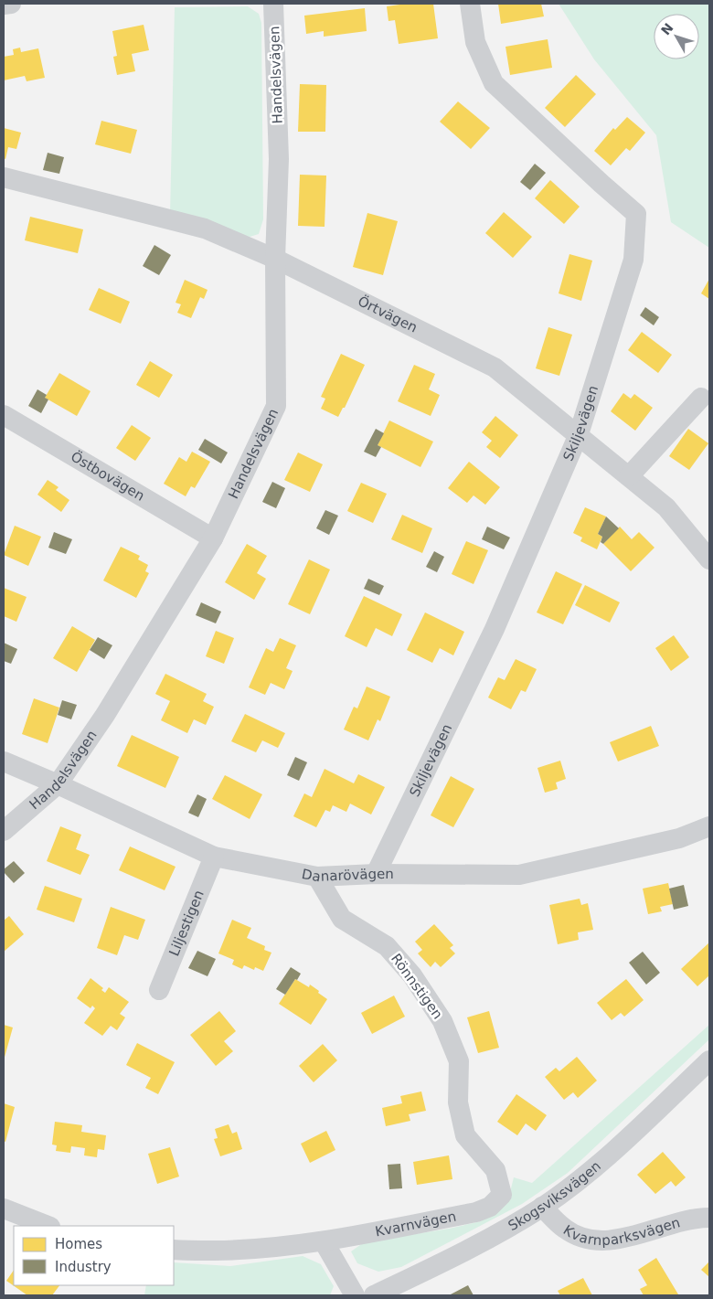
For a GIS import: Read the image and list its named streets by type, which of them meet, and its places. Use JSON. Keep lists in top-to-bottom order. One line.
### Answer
{"streets":{"street":["Handelsvägen","Örtvägen","Skiljevägen","Östbovägen","Danarövägen","Liljestigen","Rönnstigen","Skogsviksvägen","Kvarnparksvägen","Kvarnvägen"]},"crossings":[["Handelsvägen","Örtvägen"],["Handelsvägen","Östbovägen"],["Handelsvägen","Danarövägen"],["Örtvägen","Skiljevägen"],["Skiljevägen","Danarövägen"],["Danarövägen","Liljestigen"],["Danarövägen","Rönnstigen"],["Rönnstigen","Kvarnvägen"],["Skogsviksvägen","Kvarnparksvägen"]],"legend":["Homes","Industry"],"north":"top left"}
